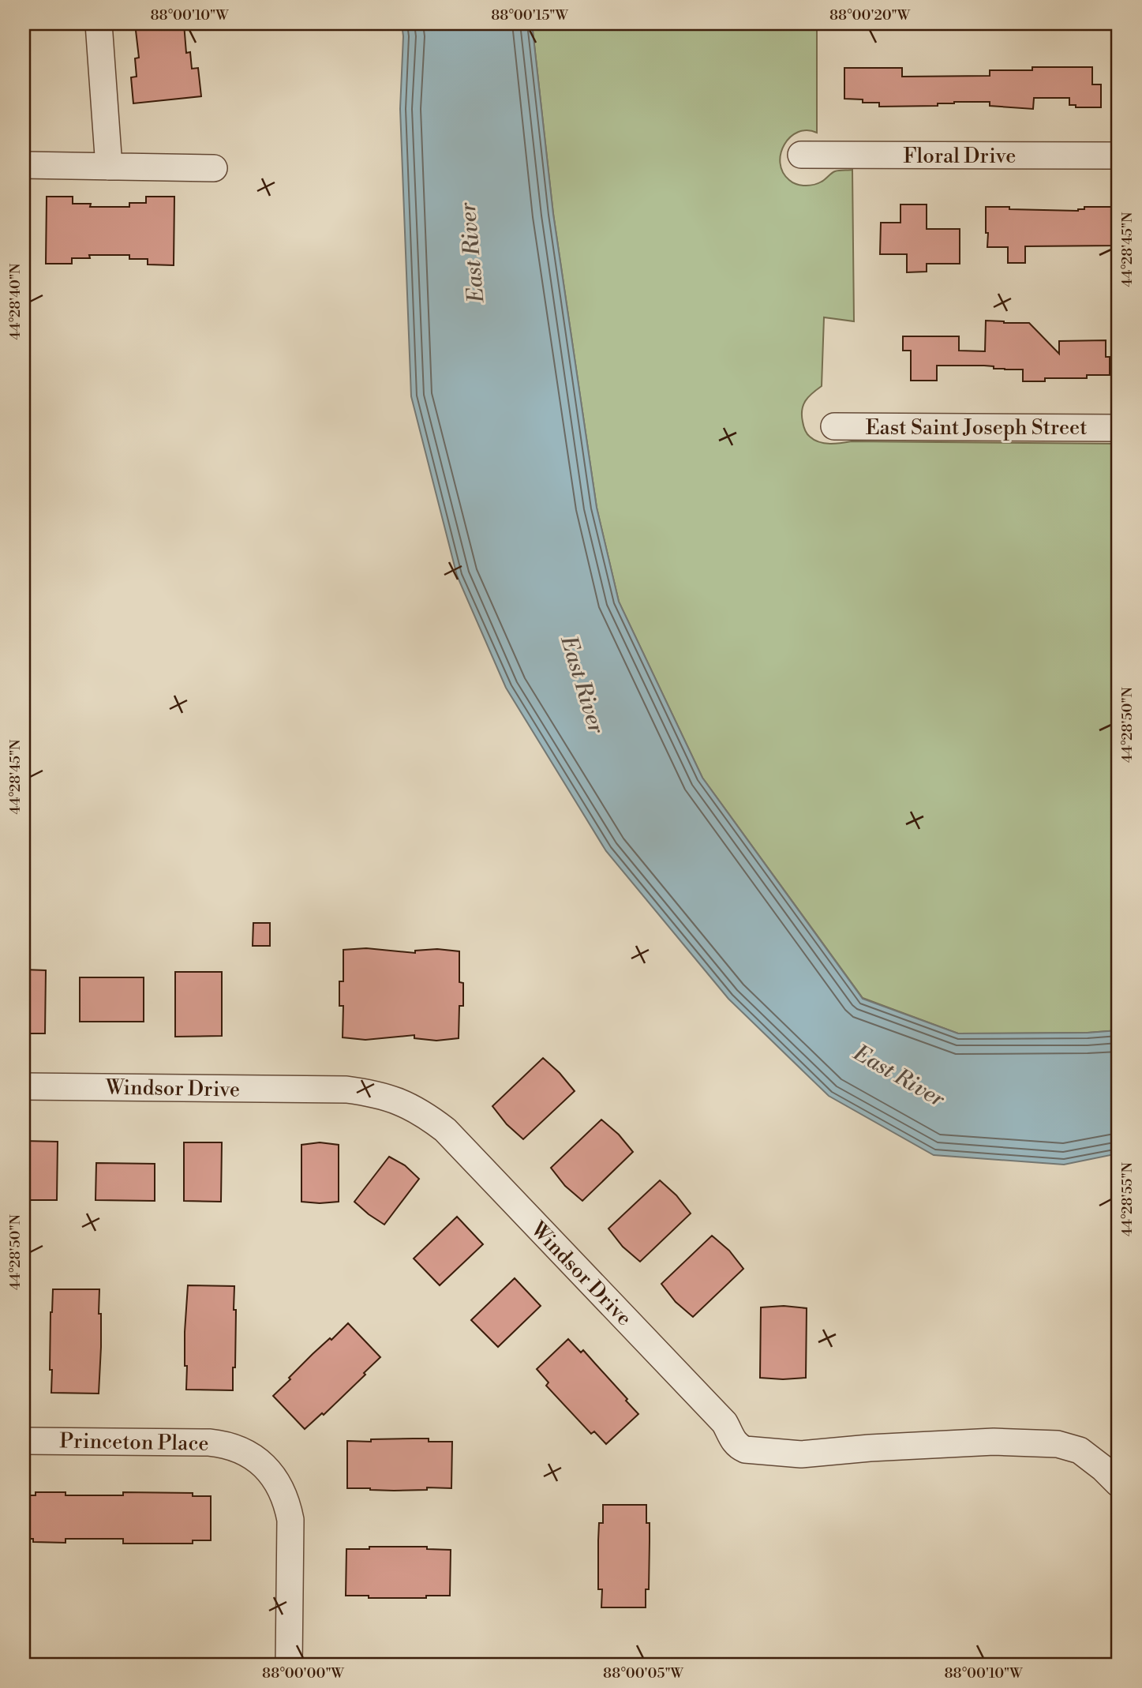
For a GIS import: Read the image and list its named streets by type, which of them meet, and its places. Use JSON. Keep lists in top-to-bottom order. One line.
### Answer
{"streets":{"street":["Floral Drive","East Saint Joseph Street","Windsor Drive","Princeton Place"]},"water":["East River"],"coordinates":["88°00'10\"W","88°00'15\"W","88°00'20\"W","44°28'45\"N","44°28'40\"N","44°28'50\"N","44°28'55\"N","88°00'00\"W","88°00'05\"W"]}
